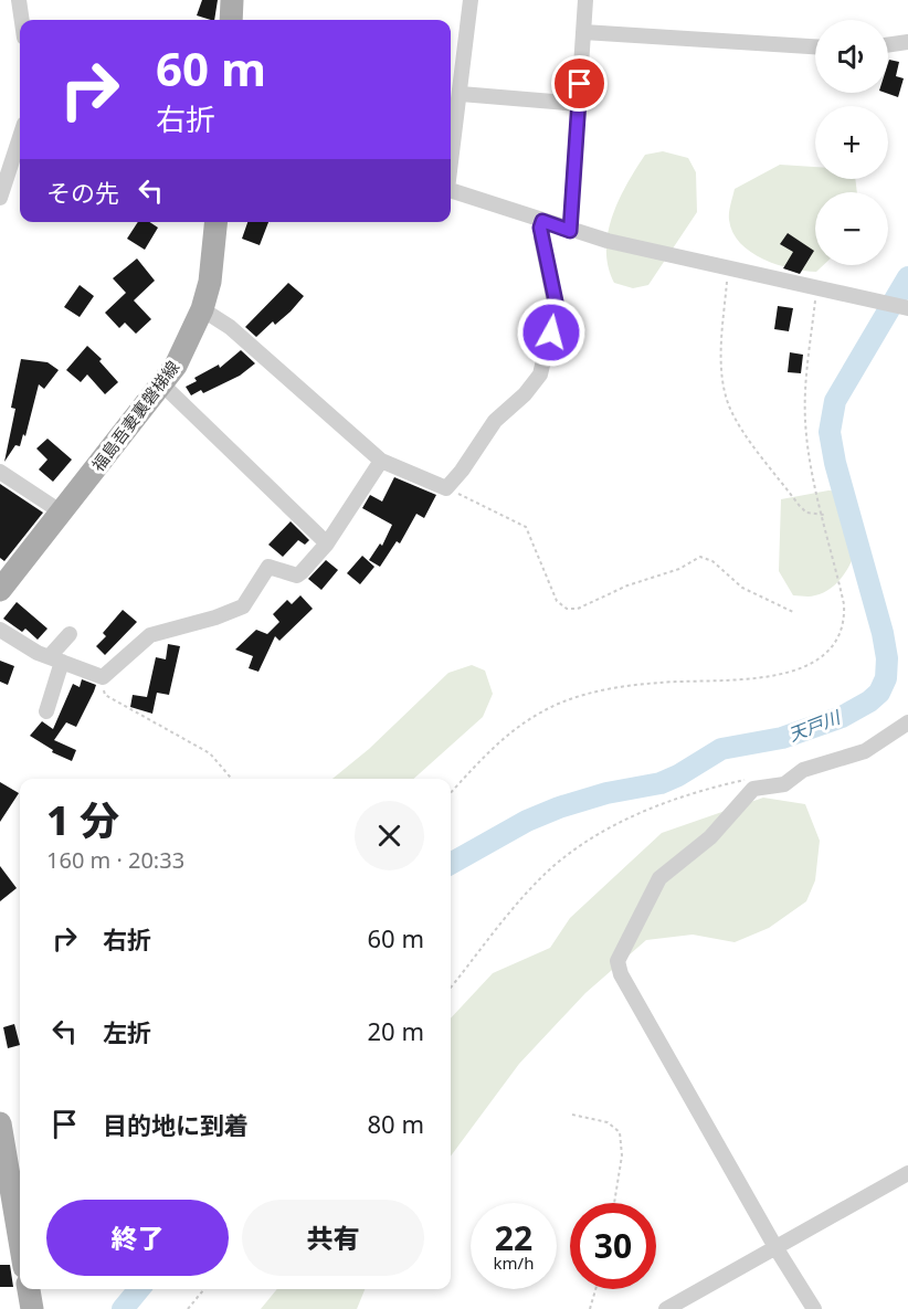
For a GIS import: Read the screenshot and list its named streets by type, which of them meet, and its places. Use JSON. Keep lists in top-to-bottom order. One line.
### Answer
{"streets":{"main road":["福島吾妻裏磐梯線"]},"water":["天戸川"],"page":{"map_buttons":["+","−"],"turn":["60 m","右折"],"then":"その先","heading":["1 分","160 m · 20:33"],"list":[{"name":"右折","value":"60 m"},{"name":"左折","value":"20 m"},{"name":"目的地に到着","value":"80 m"}],"buttons":["終了","共有"],"speed":"22 km/h","limit":"30"}}
